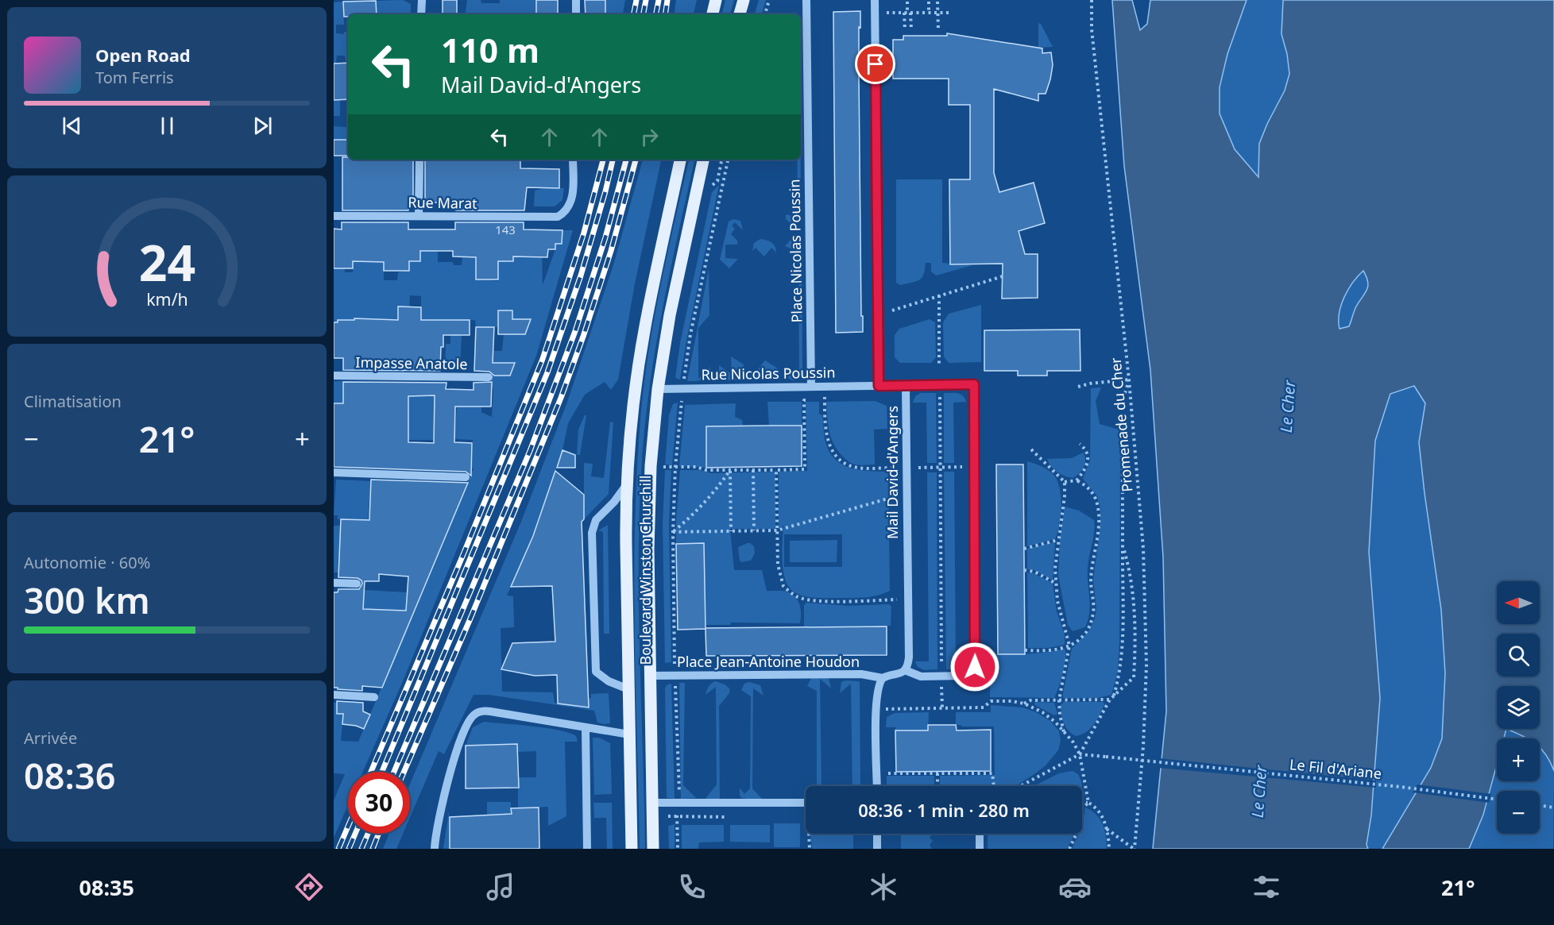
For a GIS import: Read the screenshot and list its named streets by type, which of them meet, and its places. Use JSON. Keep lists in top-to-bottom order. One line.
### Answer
{"streets":{"main road":["Boulevard Winston Churchill"],"street":["Rue Marat","Place Nicolas Poussin","Impasse Anatole","Rue Nicolas Poussin","Mail David-d'Angers","Place Jean-Antoine Houdon"],"path":["Promenade du Cher","Le Fil d'Ariane"]},"crossings":[["Place Nicolas Poussin","Rue Nicolas Poussin"],["Rue Nicolas Poussin","Mail David-d'Angers"],["Rue Nicolas Poussin","Boulevard Winston Churchill"],["Boulevard Winston Churchill","Place Jean-Antoine Houdon"]],"water":["Le Cher"],"house_numbers":["143"],"north":"left","page":{"turn":["110 m","Mail David-d'Angers"],"song":["Open Road","Tom Ferris"],"tile":["Climatisation",["Autonomie · 60%","300 km"],["Arrivée","08:36"]],"heat":["−","21°","+"],"map_buttons":["+","−"],"limit":"30","trip":"08:36 · 1 min · 280 m","tabs":["08:35","21°"],"gauge":["24","km/h"]}}
